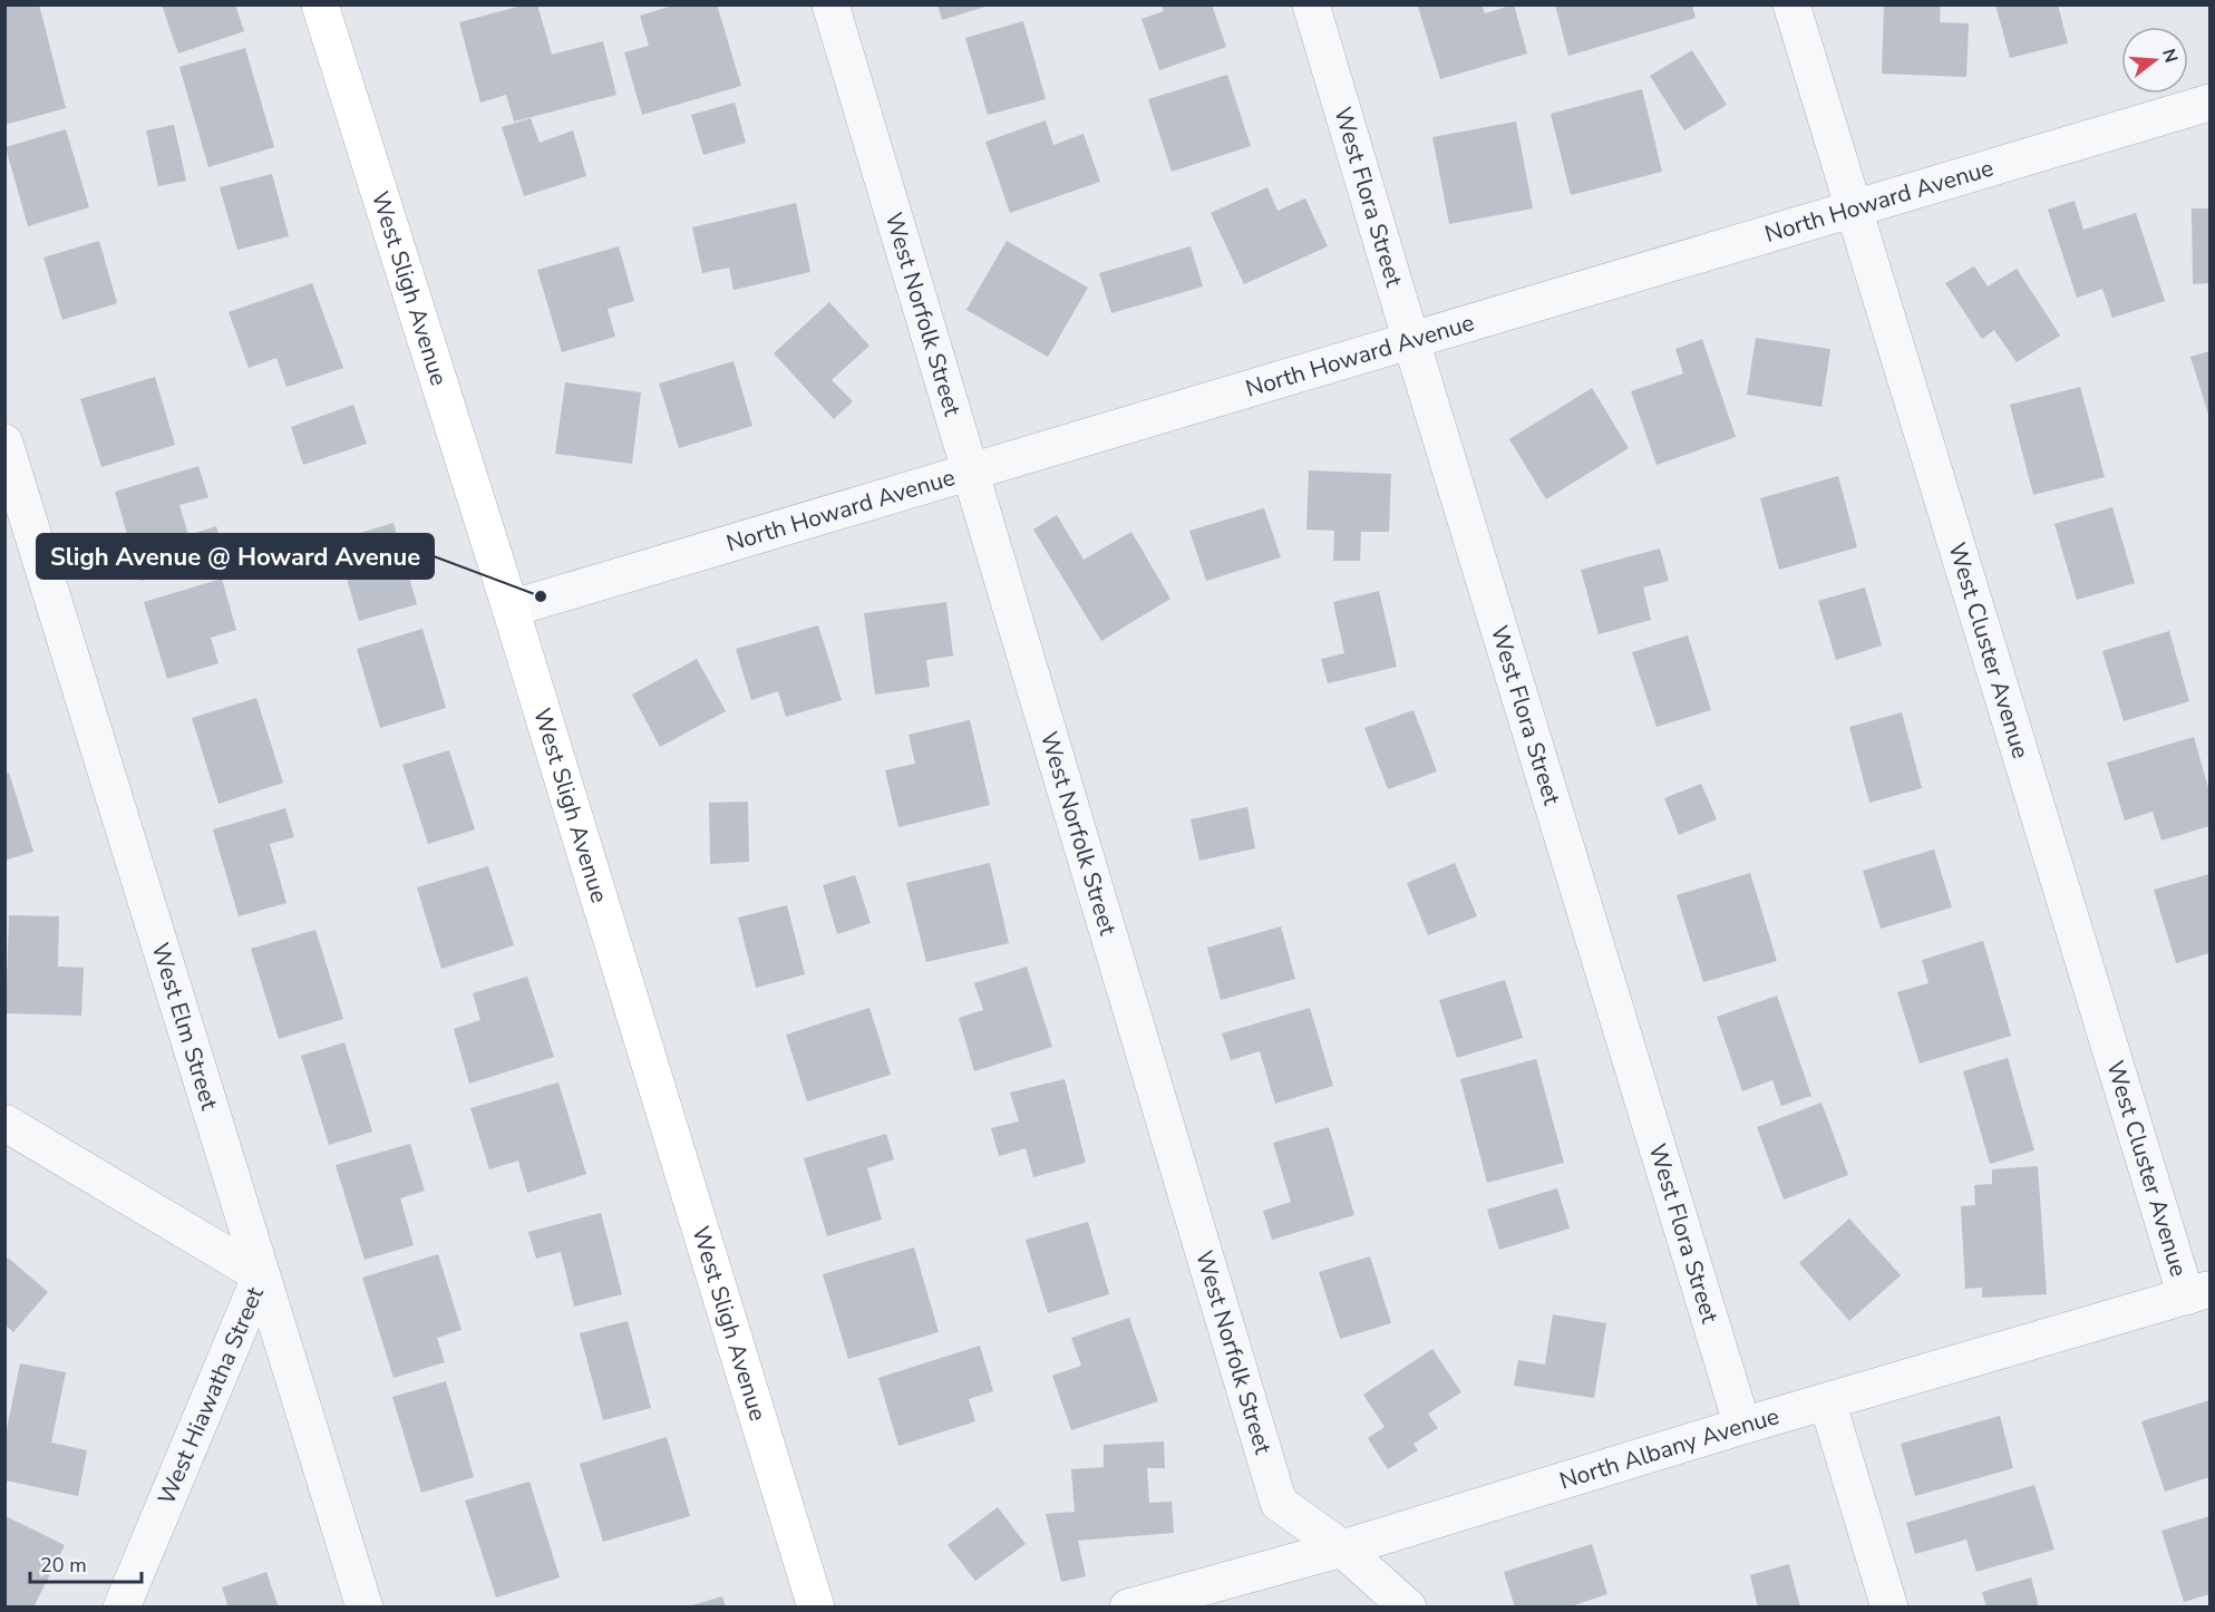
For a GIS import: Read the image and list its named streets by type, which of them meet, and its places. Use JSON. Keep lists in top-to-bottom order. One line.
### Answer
{"streets":{"main road":["West Sligh Avenue"],"street":["West Flora Street","North Howard Avenue","West Norfolk Street","West Cluster Avenue","West Elm Street","West Hiawatha Street","North Albany Avenue"]},"crossings":[["West Flora Street","North Howard Avenue"],["West Flora Street","North Albany Avenue"],["North Howard Avenue","West Sligh Avenue"],["North Howard Avenue","West Norfolk Street"],["North Howard Avenue","West Cluster Avenue"],["West Norfolk Street","North Albany Avenue"],["West Cluster Avenue","North Albany Avenue"],["West Elm Street","West Hiawatha Street"]],"places":["Sligh Avenue @ Howard Avenue"],"scale_bar":"20 m","north":"right"}
